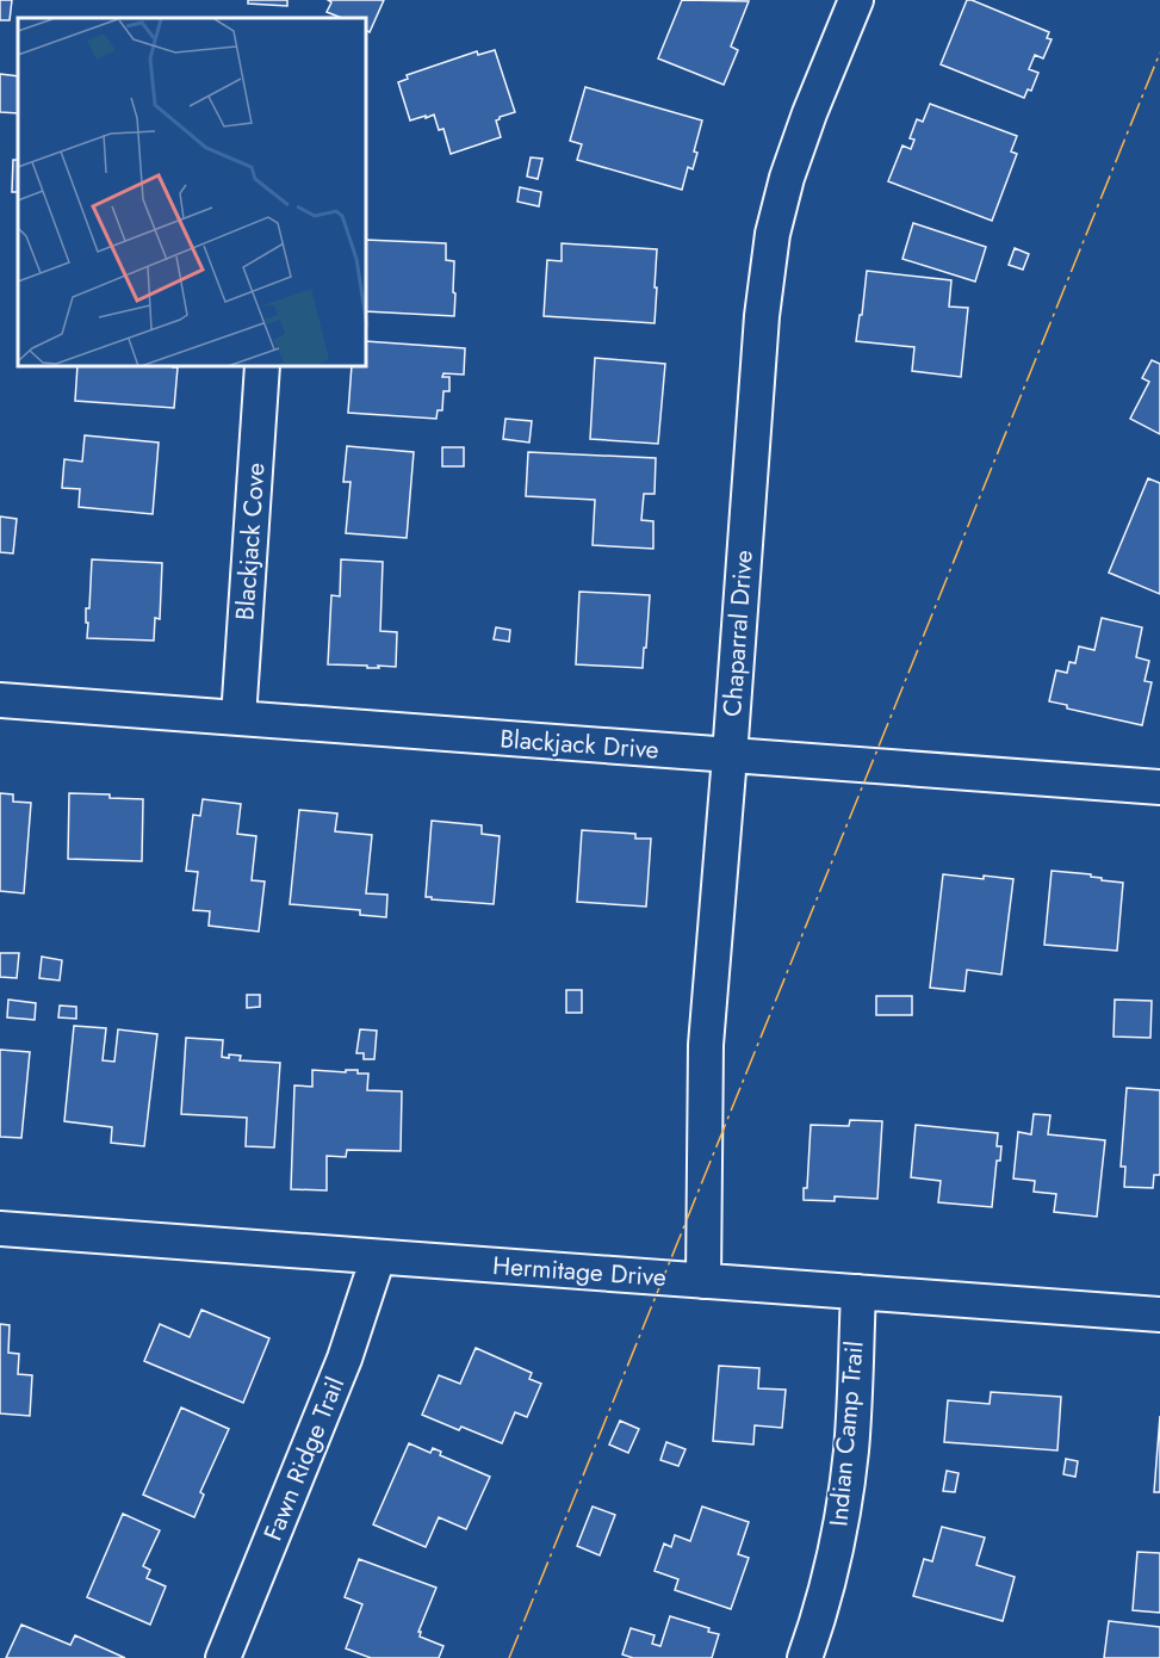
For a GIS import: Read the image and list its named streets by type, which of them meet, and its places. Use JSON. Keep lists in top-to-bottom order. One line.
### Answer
{"streets":{"street":["Blackjack Cove","Chaparral Drive","Blackjack Drive","Hermitage Drive","Indian Camp Trail","Fawn Ridge Trail"]},"crossings":[["Blackjack Cove","Blackjack Drive"],["Chaparral Drive","Blackjack Drive"],["Chaparral Drive","Hermitage Drive"],["Hermitage Drive","Indian Camp Trail"],["Hermitage Drive","Fawn Ridge Trail"]]}
